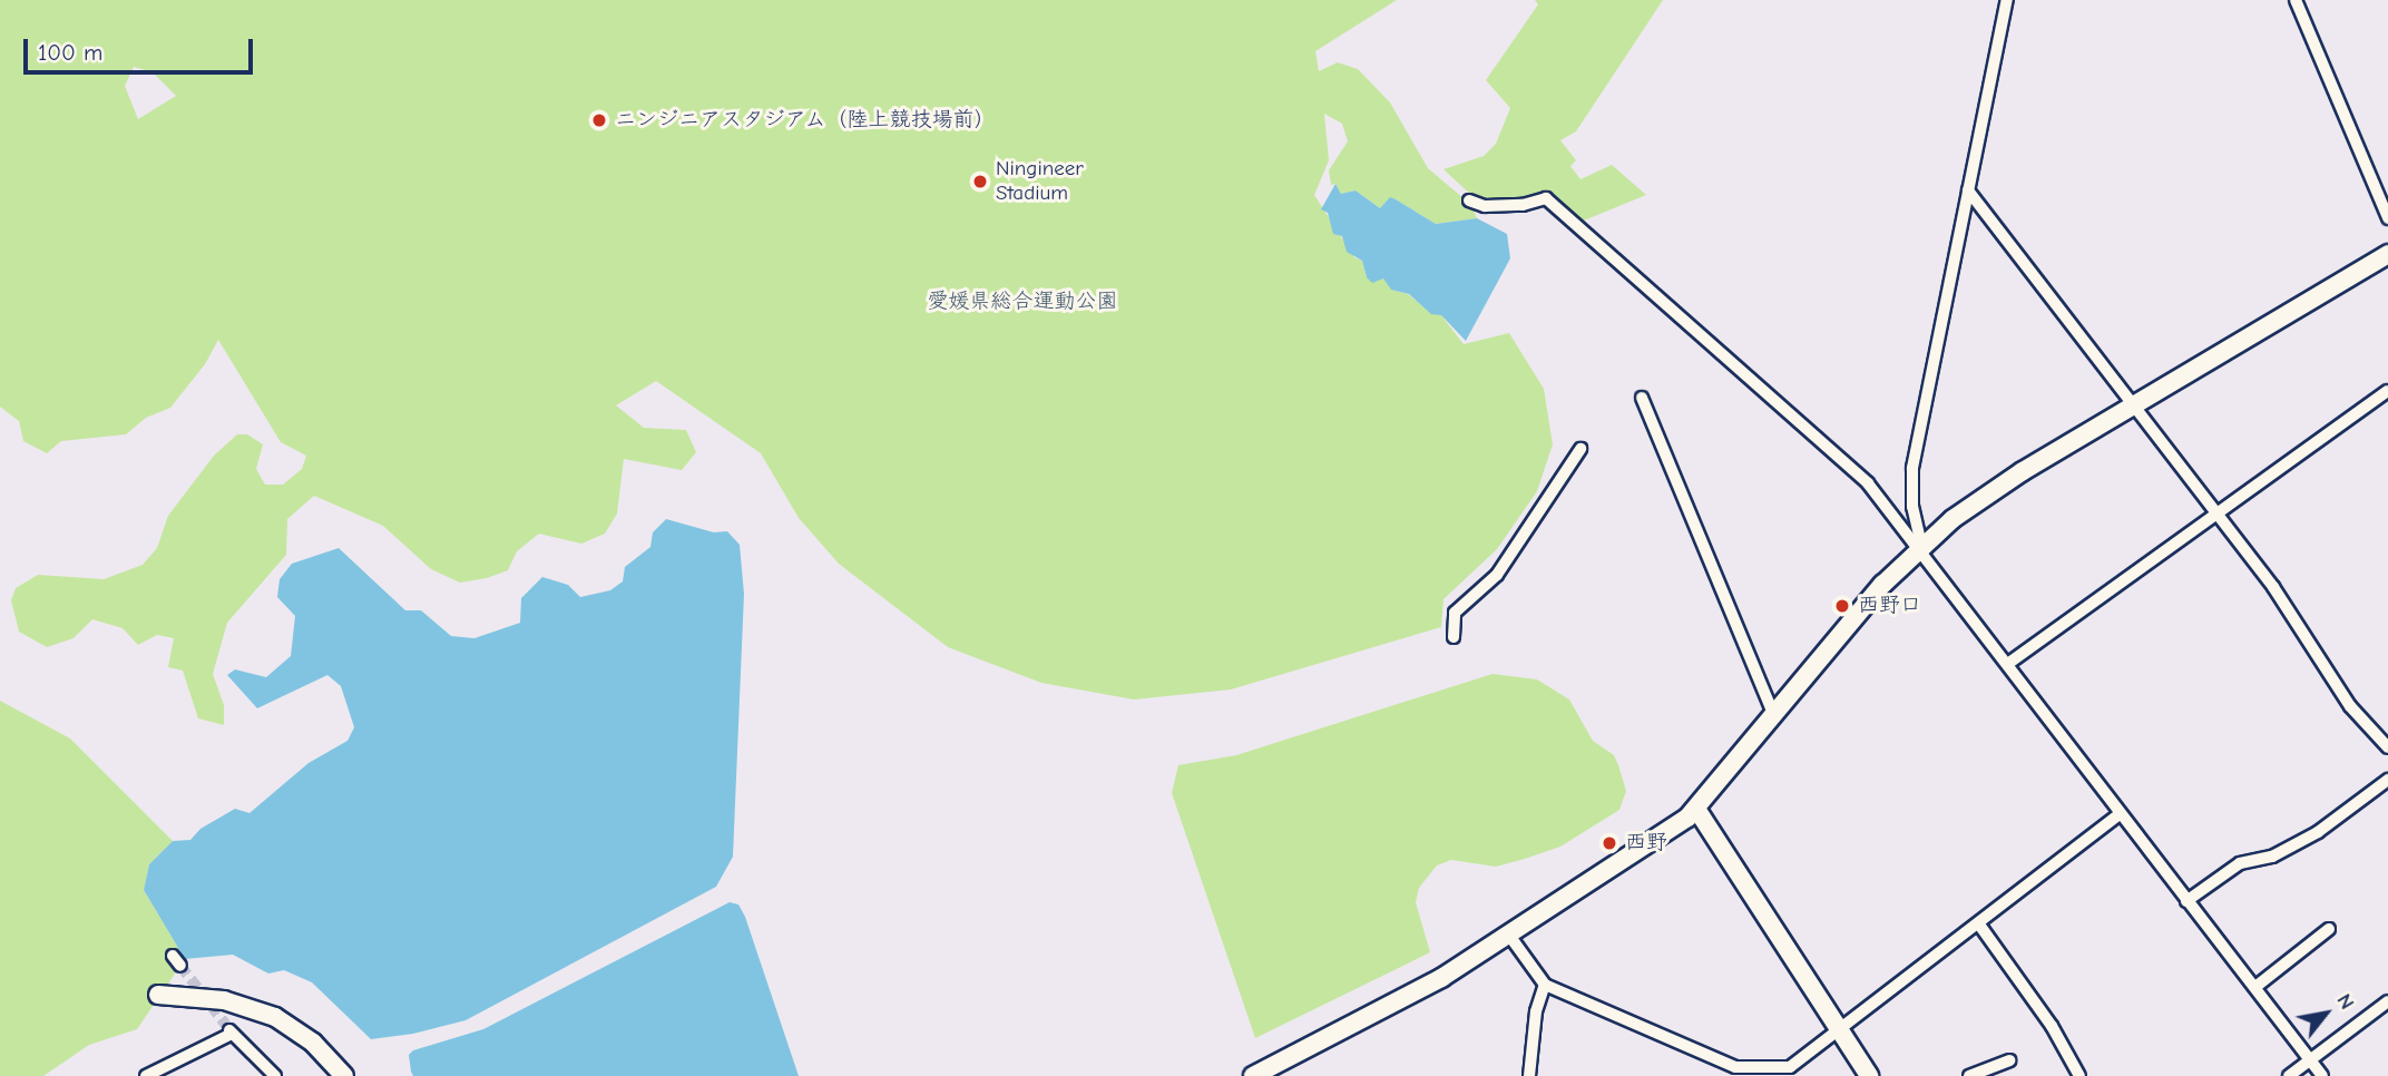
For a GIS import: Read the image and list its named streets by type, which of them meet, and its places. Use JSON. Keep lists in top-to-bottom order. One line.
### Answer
{"parks":["愛媛県総合運動公園"],"places":["ニンジニアスタジアム（陸上競技場前）","Ningineer Stadium","西野口","西野"],"scale_bar":"100 m","north":"top right"}
